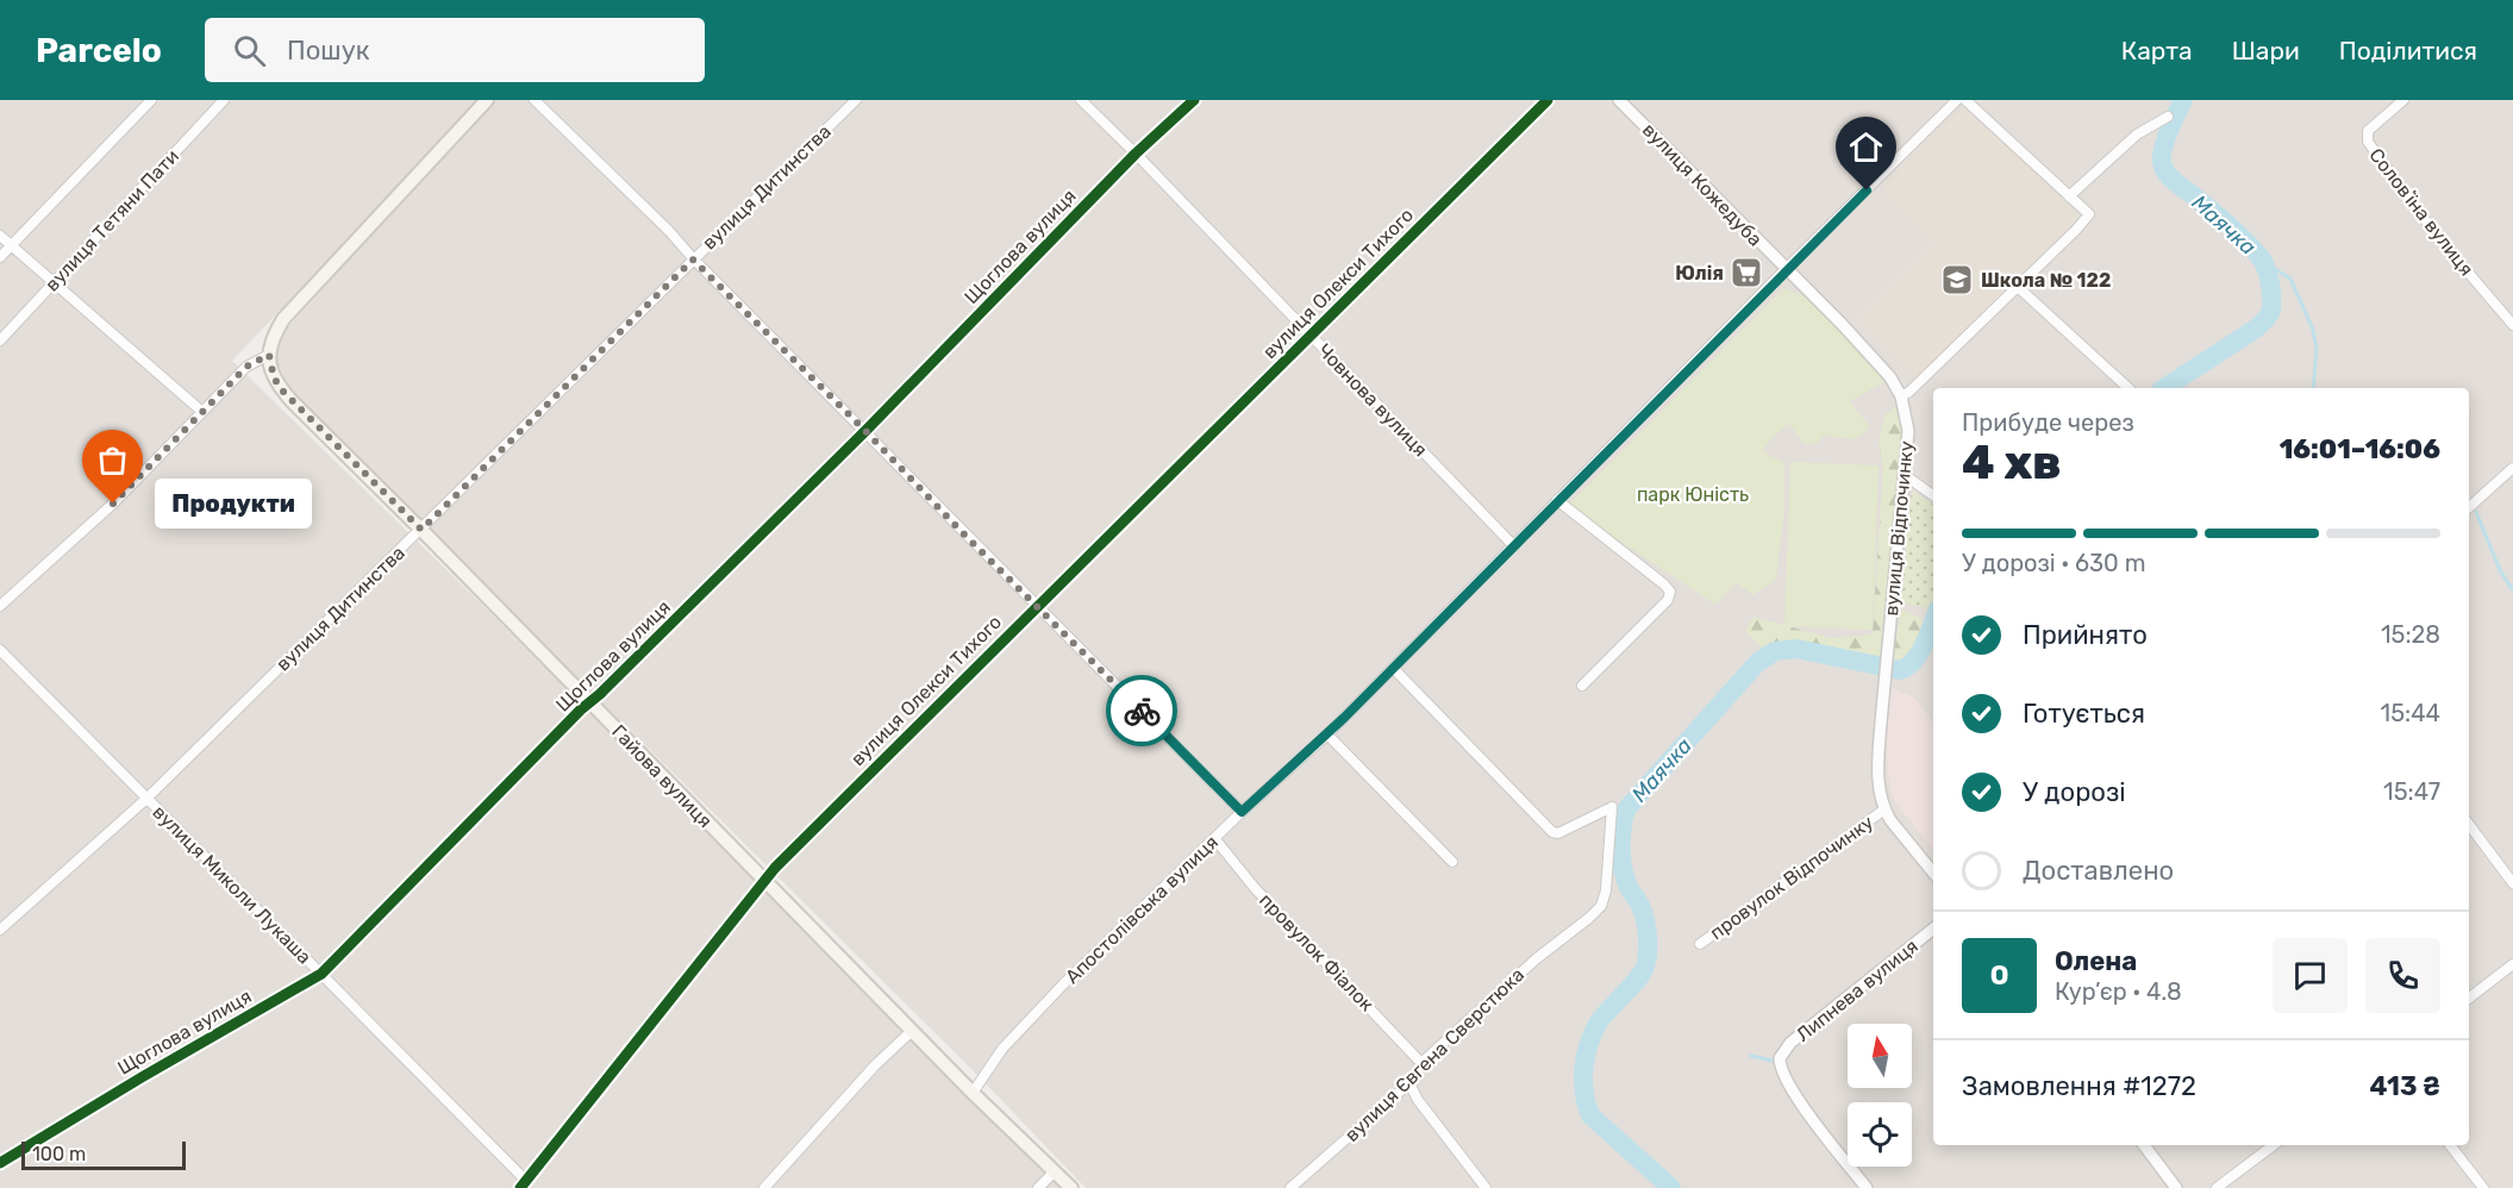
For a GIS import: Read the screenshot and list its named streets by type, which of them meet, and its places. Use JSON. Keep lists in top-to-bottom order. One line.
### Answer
{"streets":{"main road":["Гайова вулиця"],"street":["вулиця Кожедуба","вулиця Дитинства","Соловʼїна вулиця","вулиця Тетяни Пати","Щоглова вулиця","вулиця Олекси Тихого","Човнова вулиця","вулиця Відпочинку","провулок Відпочинку","вулиця Миколи Лукаша","Апостолівська вулиця","провулок Фіалок","Липнева вулиця","вулиця Євгена Сверстюка"]},"crossings":[["вулиця Кожедуба","вулиця Відпочинку"],["вулиця Кожедуба","Апостолівська вулиця"],["вулиця Дитинства","Гайова вулиця"],["вулиця Дитинства","вулиця Миколи Лукаша"],["Щоглова вулиця","Човнова вулиця"],["Щоглова вулиця","Гайова вулиця"],["Щоглова вулиця","вулиця Миколи Лукаша"],["вулиця Олекси Тихого","Човнова вулиця"],["вулиця Олекси Тихого","Гайова вулиця"],["вулиця Олекси Тихого","вулиця Миколи Лукаша"],["Човнова вулиця","Апостолівська вулиця"],["вулиця Відпочинку","провулок Відпочинку"],["Гайова вулиця","Апостолівська вулиця"],["Апостолівська вулиця","провулок Фіалок"],["Апостолівська вулиця","вулиця Євгена Сверстюка"],["провулок Фіалок","вулиця Євгена Сверстюка"]],"water":["Маячка"],"parks":["парк Юність"],"places":{"supermarket":["Юлія"],"school or university":["Школа № 122"],"other":["Продукти"]},"scale_bar":"100 m","north":"top","page":{"header":"Parcelo","search":"Пошук","nav":["Карта","Шари","Поділитися"],"heading":["4 хв","Прибуде через","16:01–16:06"],"panel":["Олена","Кур’єр · 4.8","Замовлення #1272","413 ₴"],"bubble":"Продукти","bar":"У дорозі · 630 m","list":[["Прийнято","15:28"],["Готується","15:44"],["У дорозі","15:47"],"Доставлено"],"round":"О","scale":"100 m"}}
